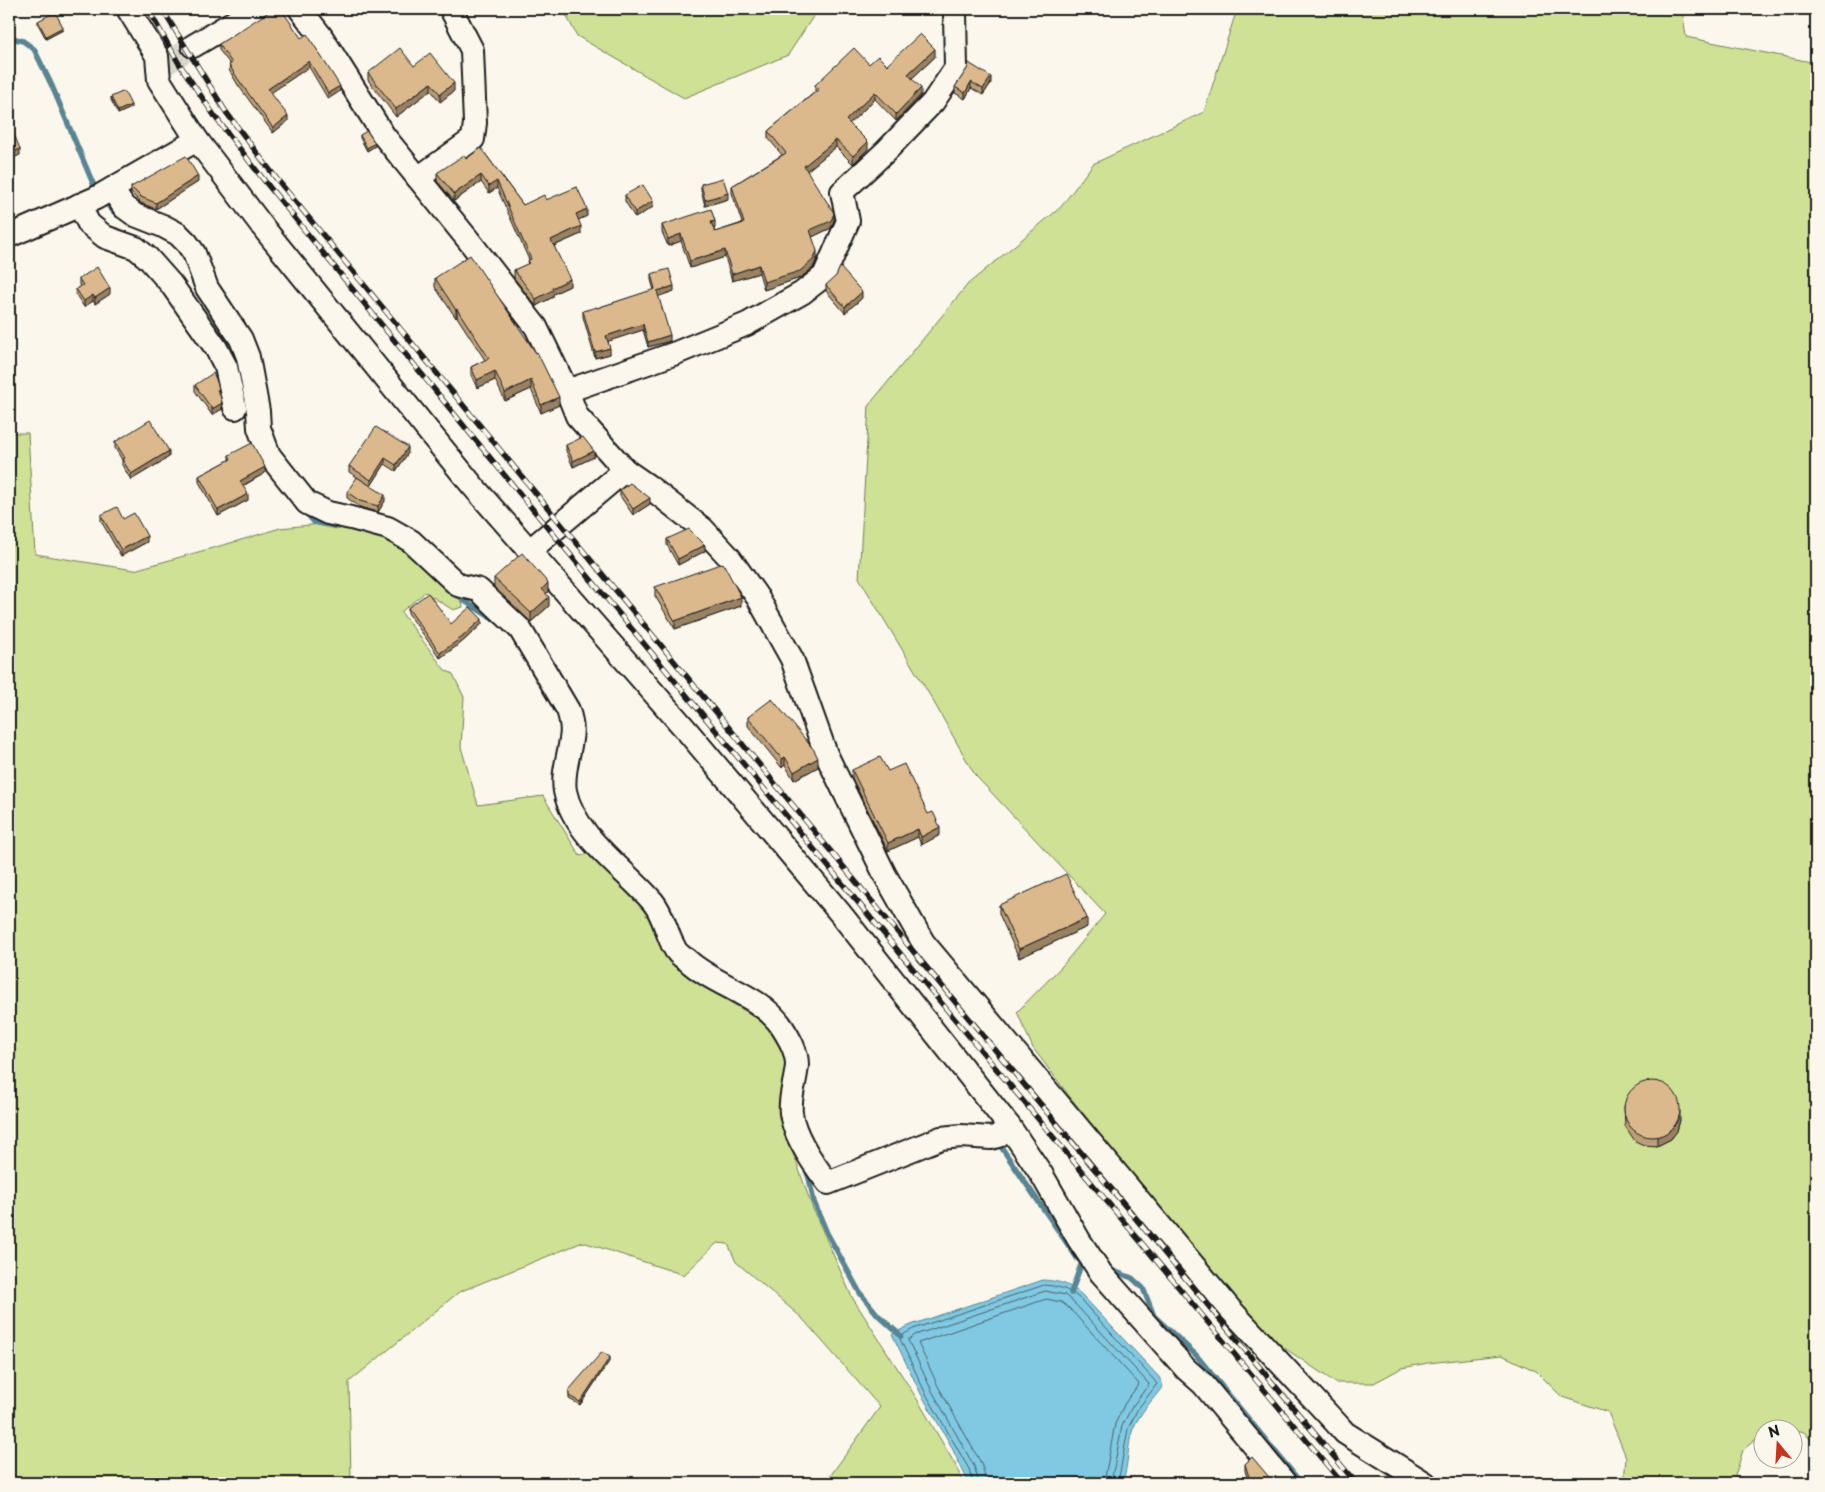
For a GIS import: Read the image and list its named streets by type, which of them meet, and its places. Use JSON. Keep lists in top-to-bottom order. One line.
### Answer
{"north":"top"}
